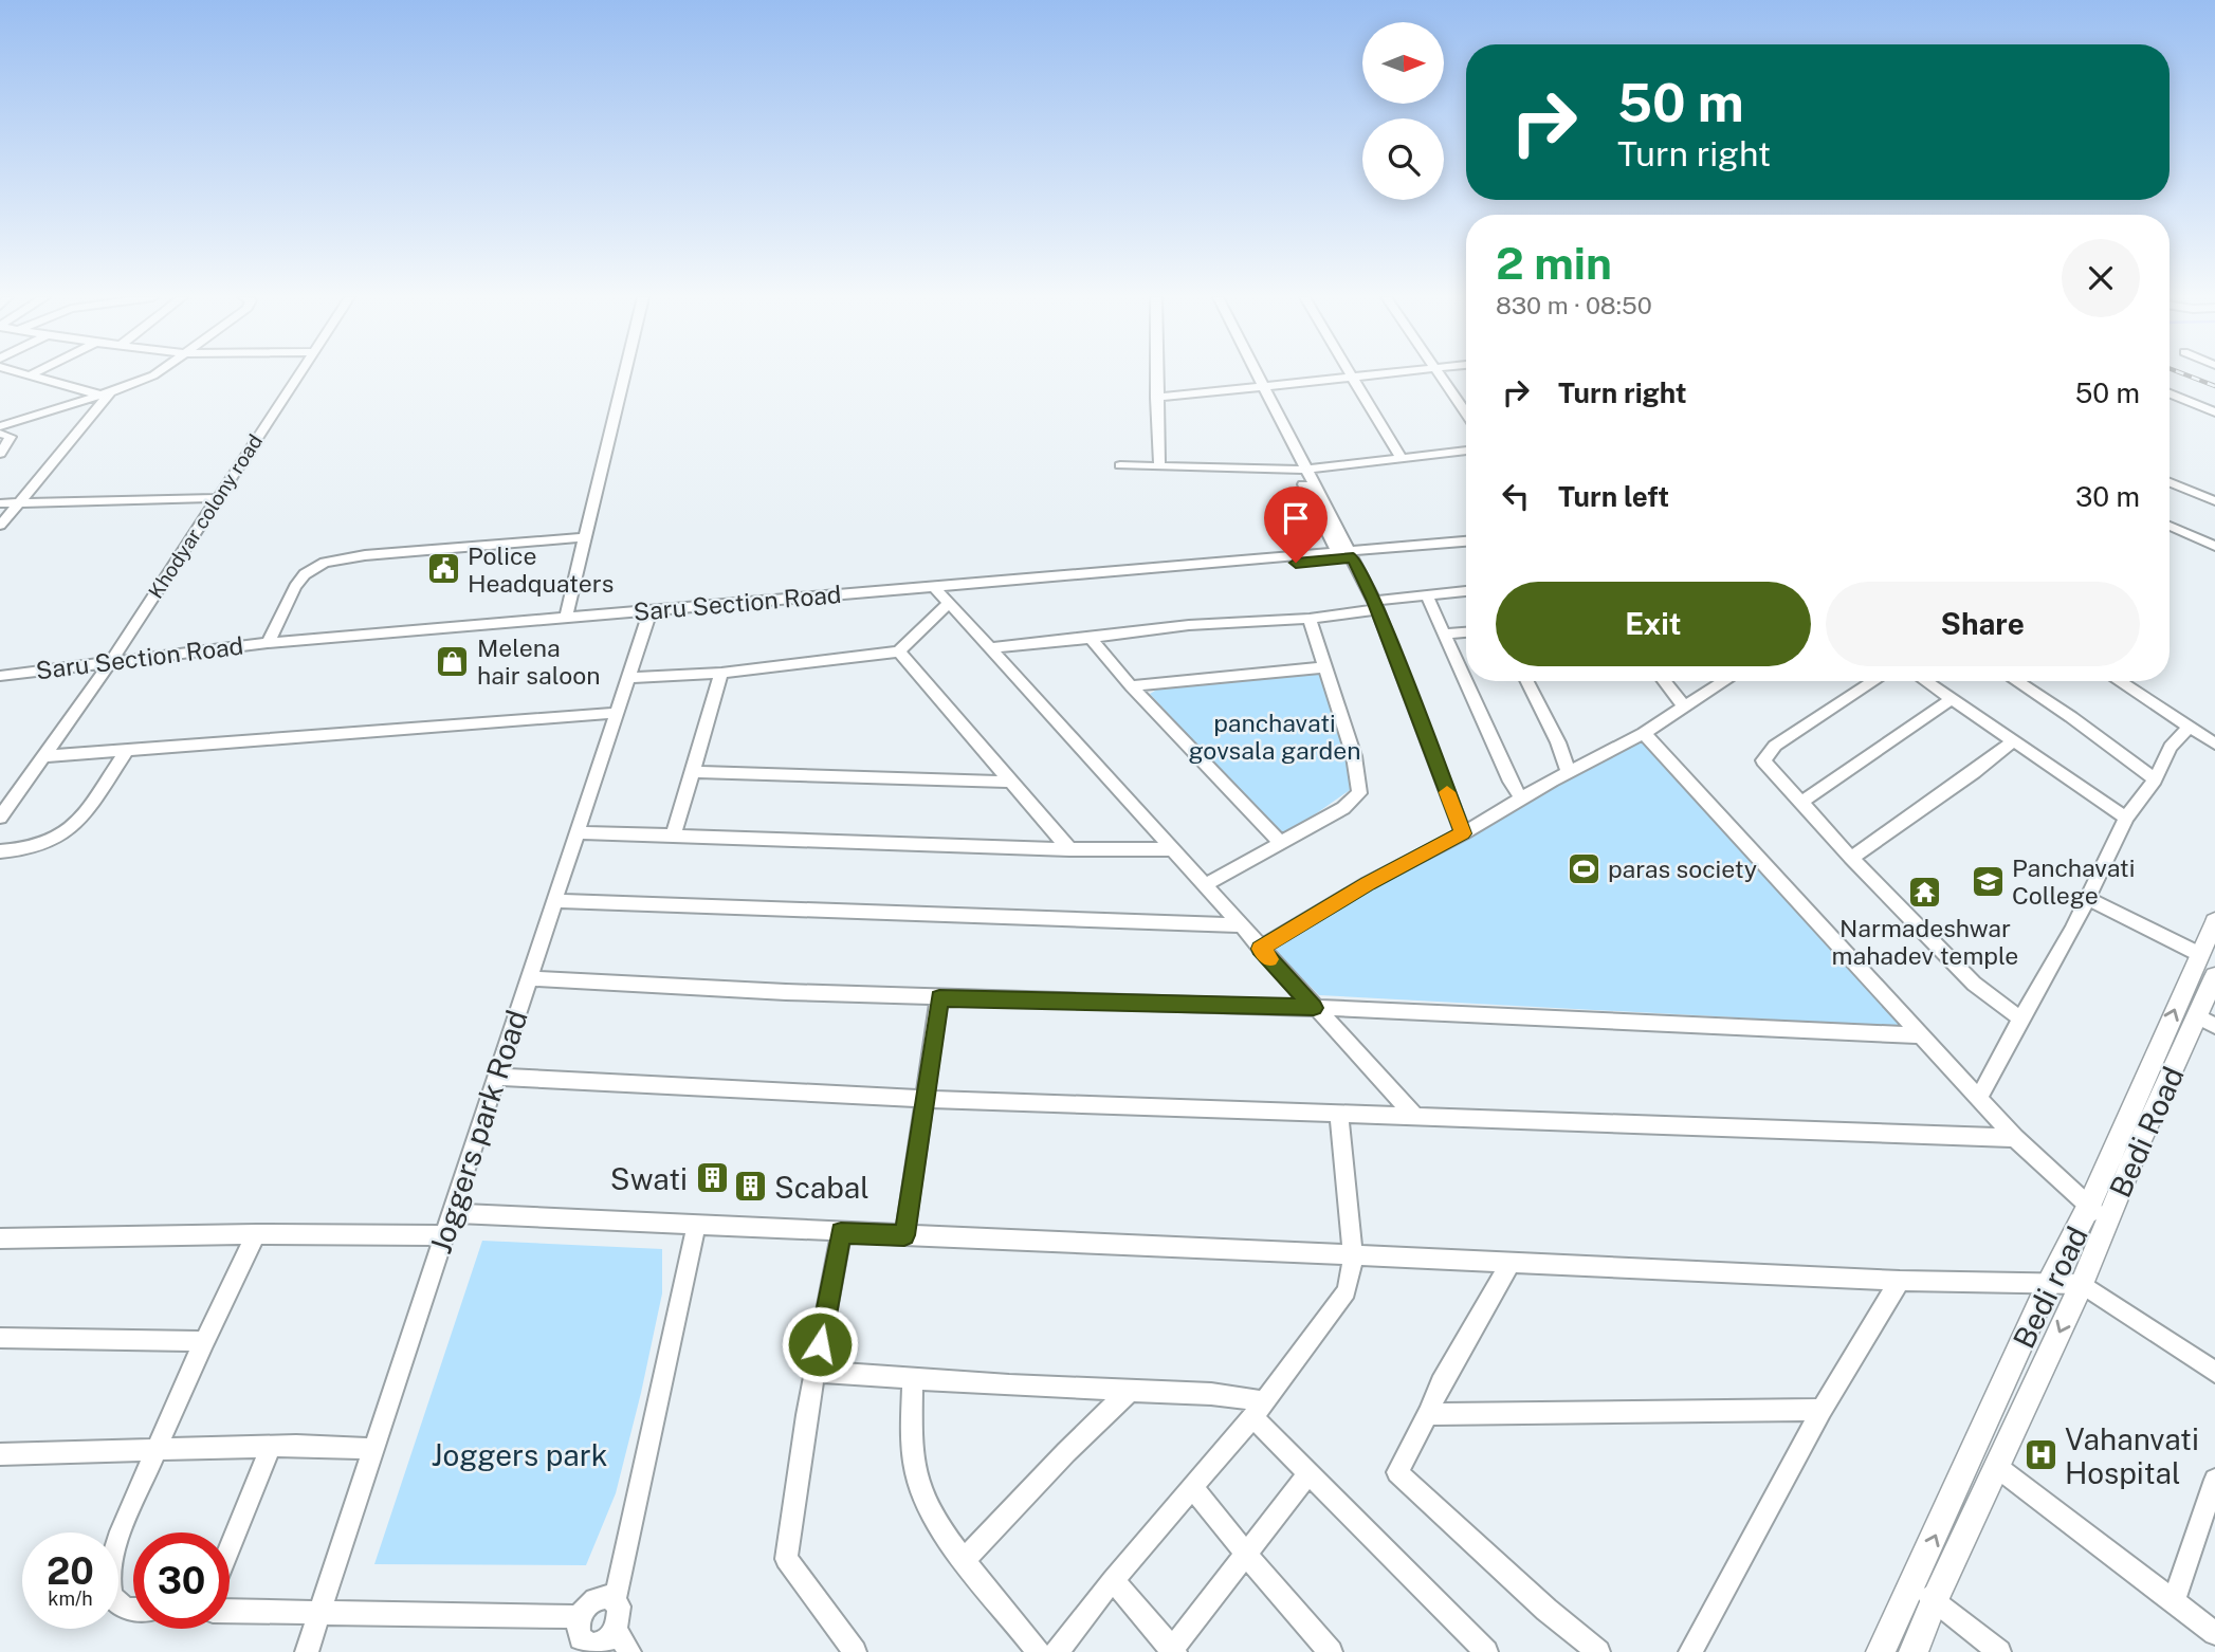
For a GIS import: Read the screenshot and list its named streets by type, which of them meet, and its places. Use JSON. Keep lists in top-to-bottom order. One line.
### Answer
{"streets":{"main road":["Bedi Road","Bedi road"],"street":["Khodyar colony road","Saru Section Road","Joggers park Road"]},"crossings":[["Khodyar colony road","Saru Section Road"],["Saru Section Road","Joggers park Road"],["Bedi Road","Bedi road"]],"one_way":["Bedi road"],"parks":["panchavati govsala garden","Joggers park"],"places":{"public building":["Police Headquaters"],"shop":["Melena hair saloon"],"sports":["paras society"],"school or university":["Panchavati College"],"temple":["Narmadeshwar mahadev temple"],"building":["Swati","Scabal"],"hospital":["Vahanvati Hospital"]},"north":"right","page":{"turn":["50 m","Turn right"],"heading":["2 min","830 m · 08:50"],"list":[{"name":"Turn right","value":"50 m"},{"name":"Turn left","value":"30 m"}],"buttons":["Exit","Share"],"speed":"20 km/h","limit":"30"}}
